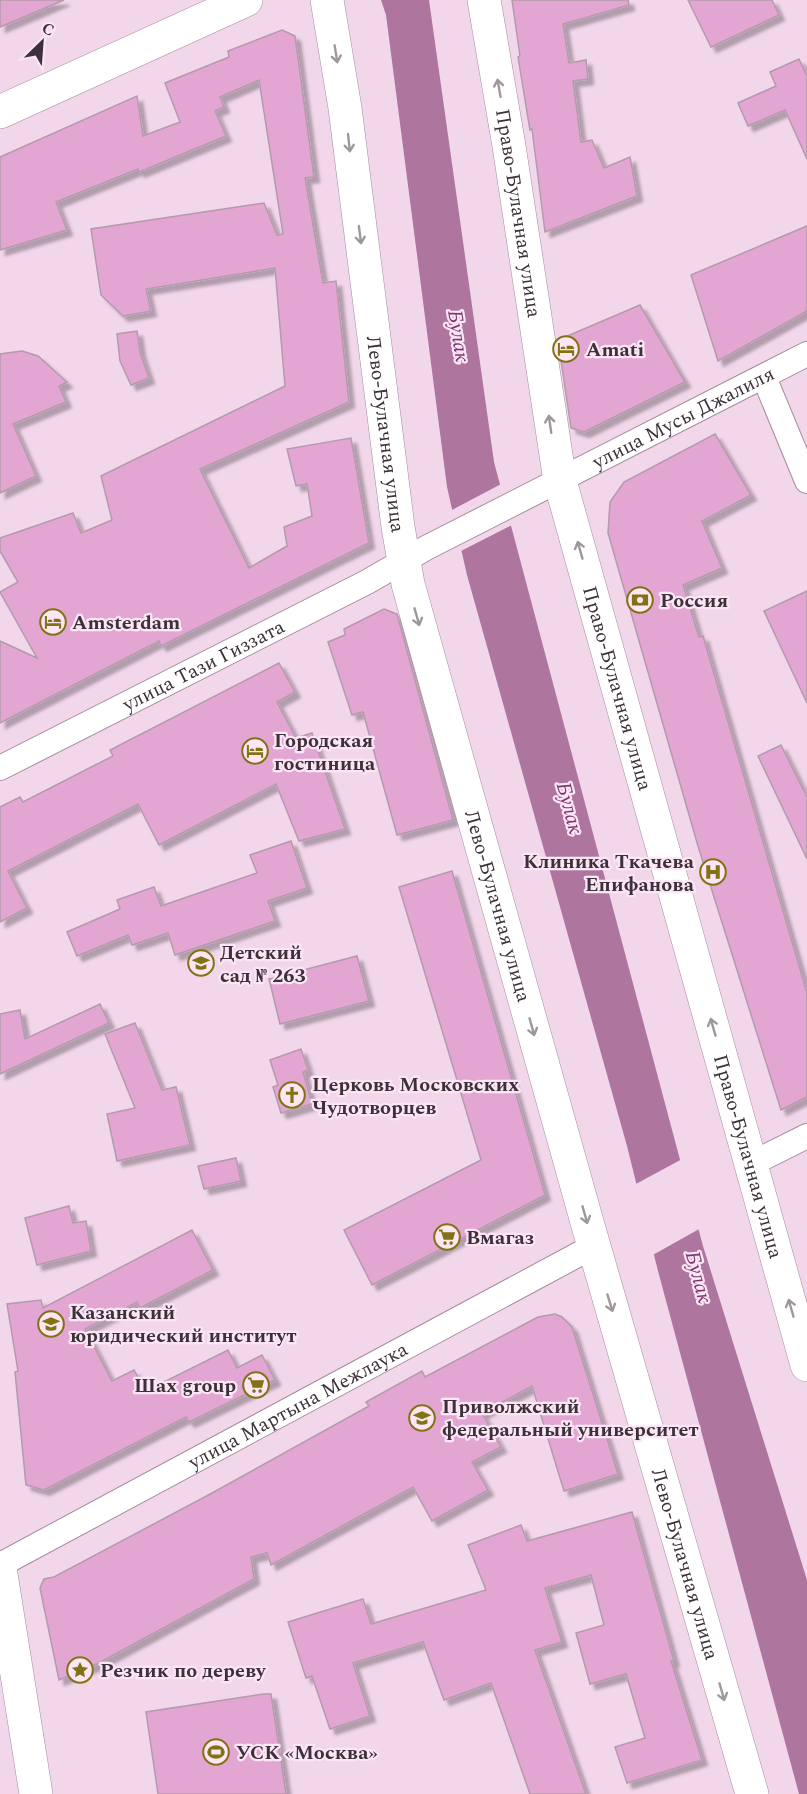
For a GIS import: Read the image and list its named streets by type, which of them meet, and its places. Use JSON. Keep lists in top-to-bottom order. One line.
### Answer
{"streets":{"main road":["Право-Булачная улица","Лево-Булачная улица"],"street":["улица Мусы Джалиля","улица Тази Гиззата","улица Мартына Межлаука"]},"crossings":[["Право-Булачная улица","улица Мусы Джалиля"],["улица Мусы Джалиля","Лево-Булачная улица"],["улица Мусы Джалиля","улица Тази Гиззата"],["Лево-Булачная улица","улица Тази Гиззата"],["Лево-Булачная улица","улица Мартына Межлаука"]],"one_way":["Право-Булачная улица","Лево-Булачная улица"],"water":["Булак"],"places":{"hotel":["Amati","Amsterdam","Городская гостиница"],"bank":["Россия"],"hospital":["Клиника Ткачева Епифанова"],"school or university":["Детский сад № 263","Казанский юридический институт","Приволжский федеральный университет"],"church":["Церковь Московских Чудотворцев"],"supermarket":["Вмагаз","Шах group"],"place":["Резчик по дереву"],"sports":["УСК «Москва»"]},"north":"top right"}
